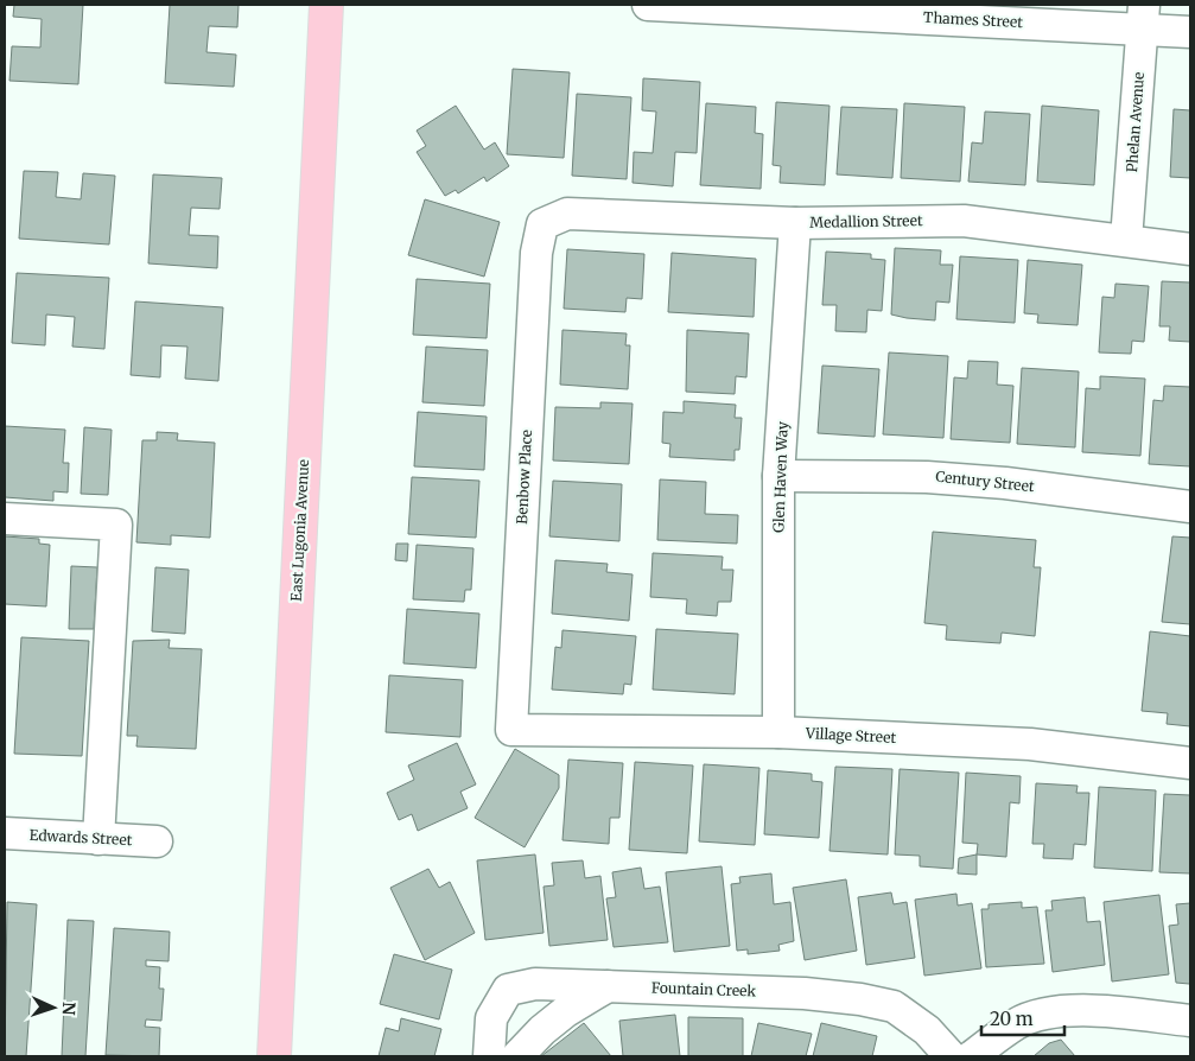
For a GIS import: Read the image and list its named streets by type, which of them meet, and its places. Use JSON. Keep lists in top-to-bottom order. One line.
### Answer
{"streets":{"main road":["East Lugonia Avenue"],"street":["Thames Street","Phelan Avenue","Medallion Street","Benbow Place","Glen Haven Way","Century Street","Village Street","Edwards Street","Fountain Creek"]},"crossings":[["Thames Street","Phelan Avenue"],["Phelan Avenue","Medallion Street"],["Medallion Street","Benbow Place"],["Medallion Street","Glen Haven Way"],["Benbow Place","Village Street"],["Glen Haven Way","Century Street"],["Glen Haven Way","Village Street"]],"scale_bar":"20 m","north":"right"}
